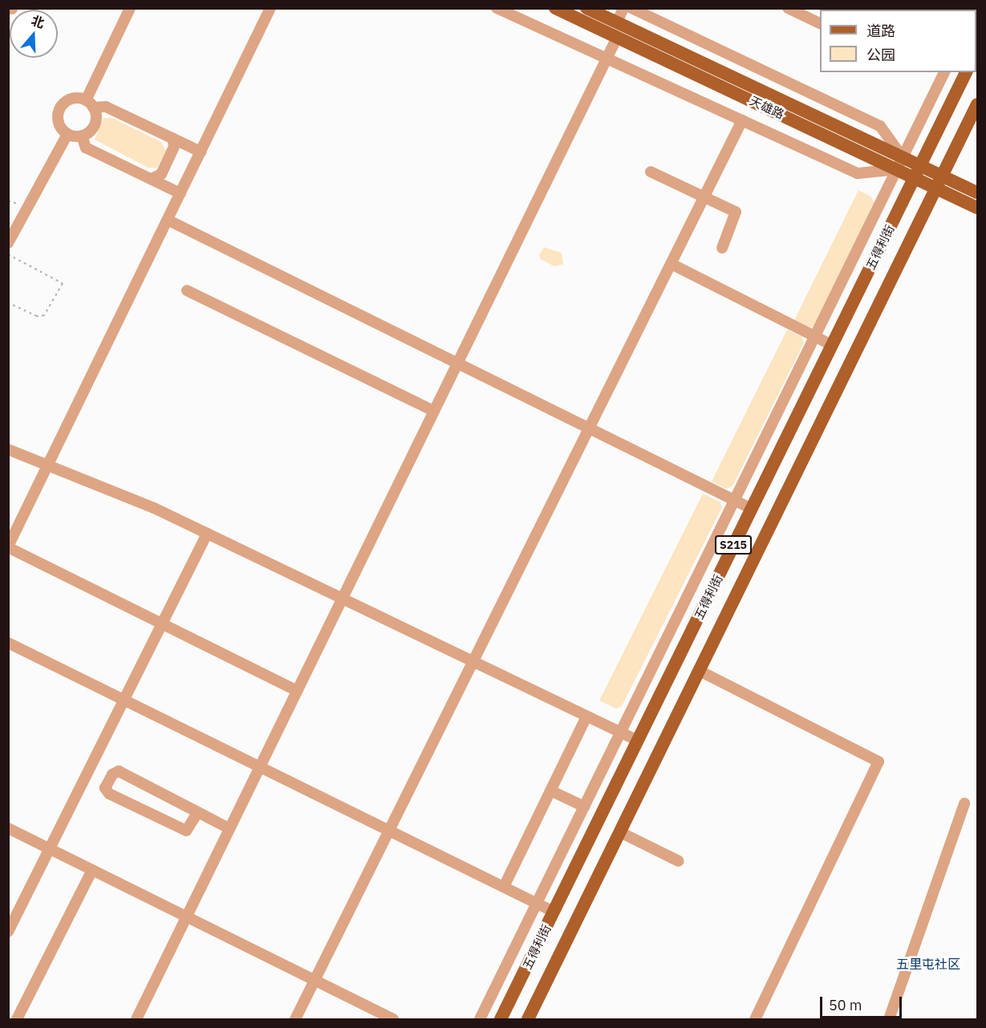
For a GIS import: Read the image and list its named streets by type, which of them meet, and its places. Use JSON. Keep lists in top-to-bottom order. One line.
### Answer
{"streets":{"main road":["天雄路","五得利街","S215"]},"crossings":[["天雄路","五得利街"]],"districts":["五里屯社区"],"legend":["道路","公园"],"scale_bar":"50 m","north":"top"}
